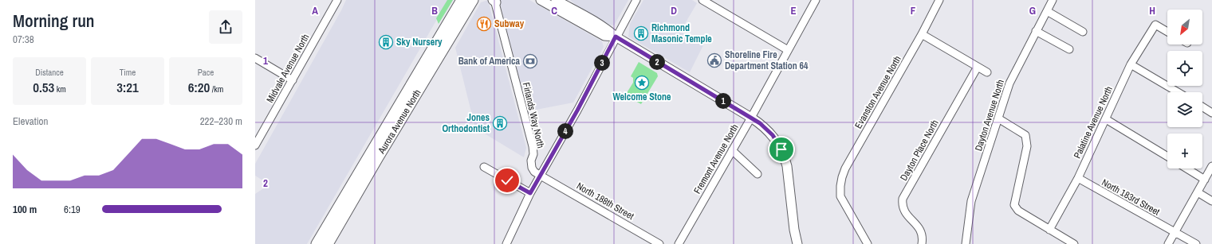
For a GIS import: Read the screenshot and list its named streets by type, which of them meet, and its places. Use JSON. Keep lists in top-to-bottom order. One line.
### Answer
{"streets":{"highway":["Aurora Avenue North"],"street":["Midvale Avenue North","Evanston Avenue North","Firlands Way North","Dayton Avenue North","Palatine Avenue North","Dayton Place North","Fremont Avenue North","North 183rd Street","North 188th Street"]},"crossings":[["Firlands Way North","North 188th Street"],["Palatine Avenue North","North 183rd Street"]],"places":{"restaurant":["Subway"],"building":["Richmond Masonic Temple","Sky Nursery","Jones Orthodontist"],"public building":["Shoreline Fire Department Station 64"],"bank":["Bank of America"],"place":["Welcome Stone"]},"north":"bottom left","page":{"heading":["Morning run","07:38"],"map_buttons":"+","stats":[["Distance","0.53 km"],["Time","3:21"],["Pace","6:20 /km"]],"pins":["2","3","1","4"],"chart":["Elevation","222–230 m"],"list":[{"name":"100 m","note":"6:19"}]},"grid":{"columns":["A","B","C","D","E","F","G","H"],"rows":["1","2"]}}
